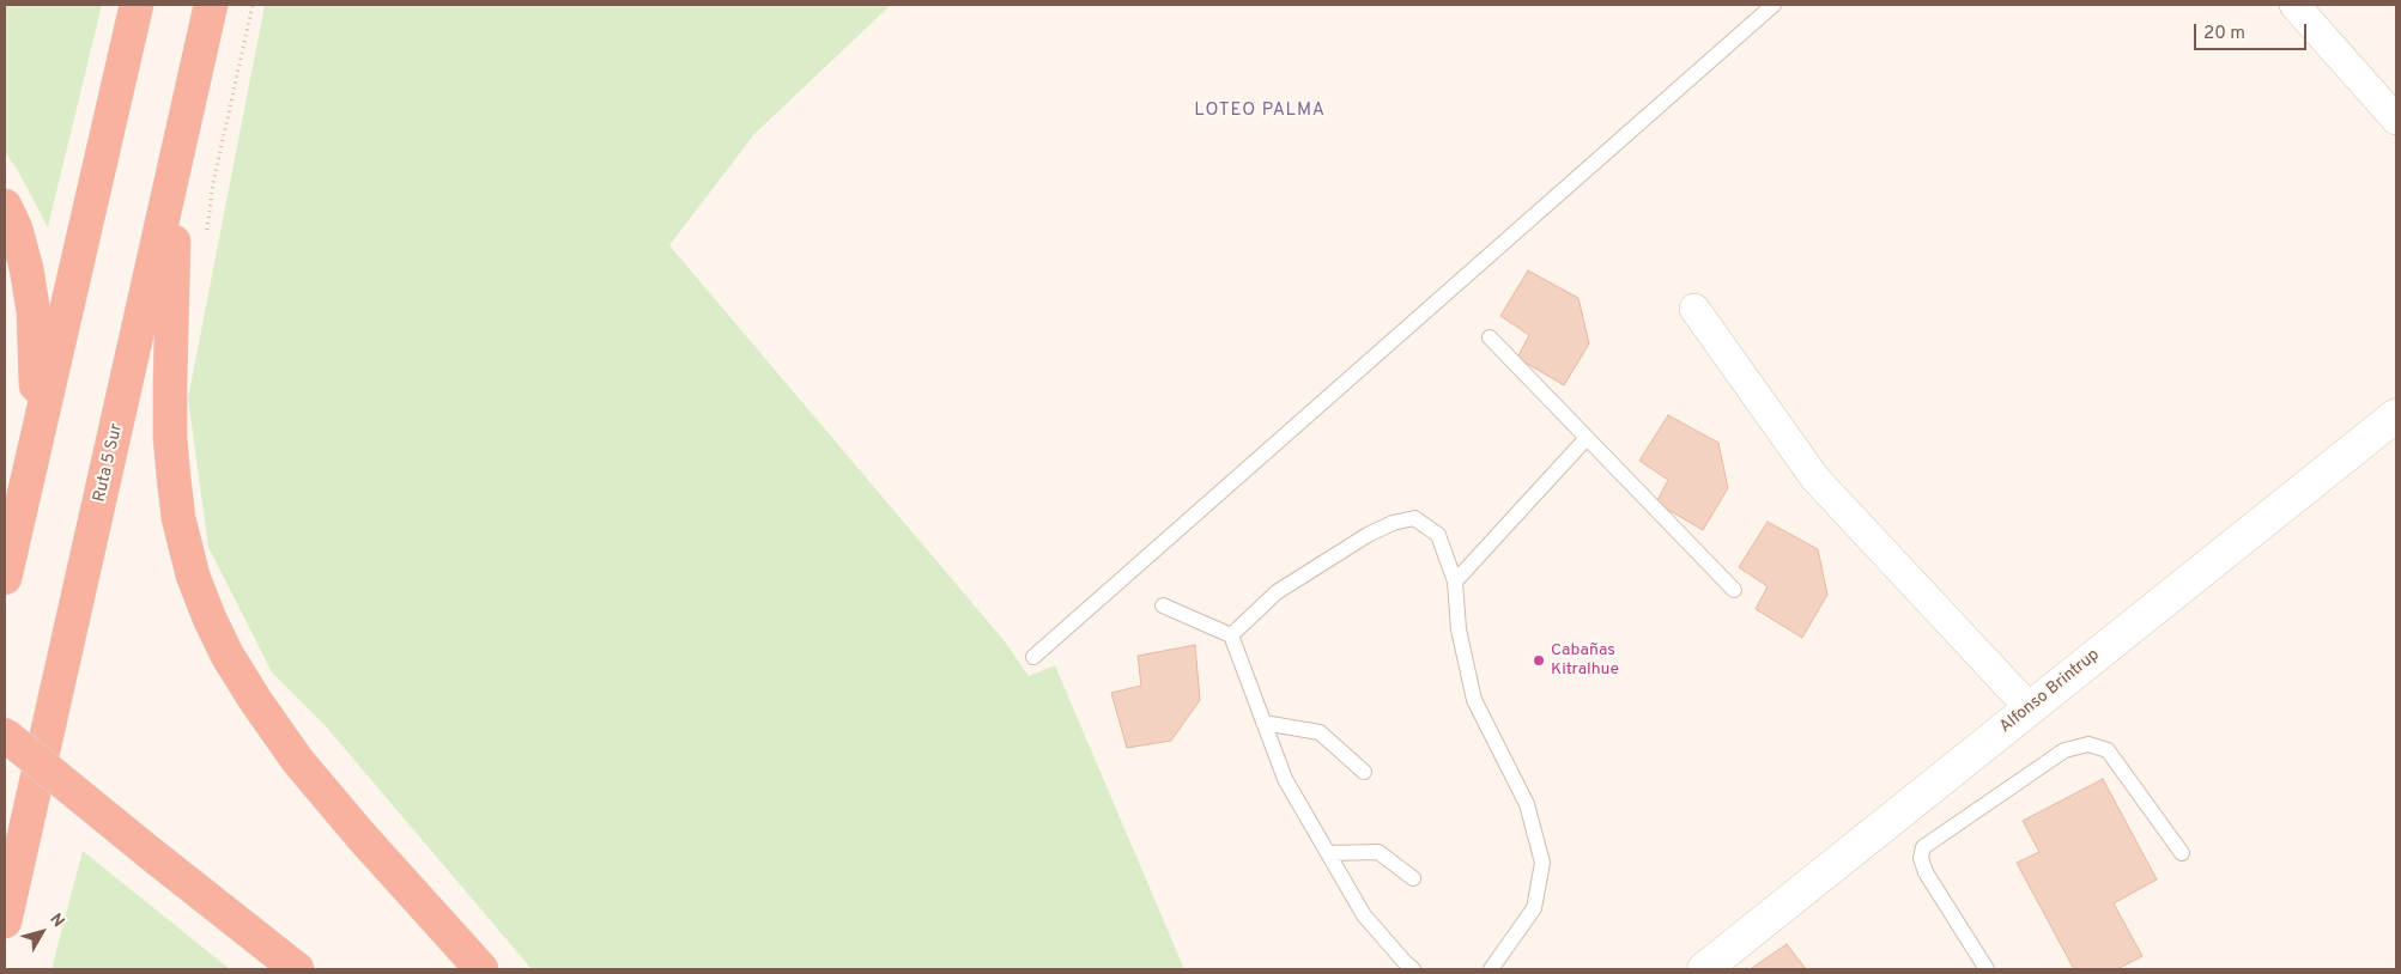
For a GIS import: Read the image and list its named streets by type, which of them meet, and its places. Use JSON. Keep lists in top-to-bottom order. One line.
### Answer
{"streets":{"highway":["Ruta 5 Sur"],"street":["Alfonso Brintrup"]},"districts":["LOTEO PALMA"],"places":["Cabañas Kitralhue"],"scale_bar":"20 m","north":"top right"}
